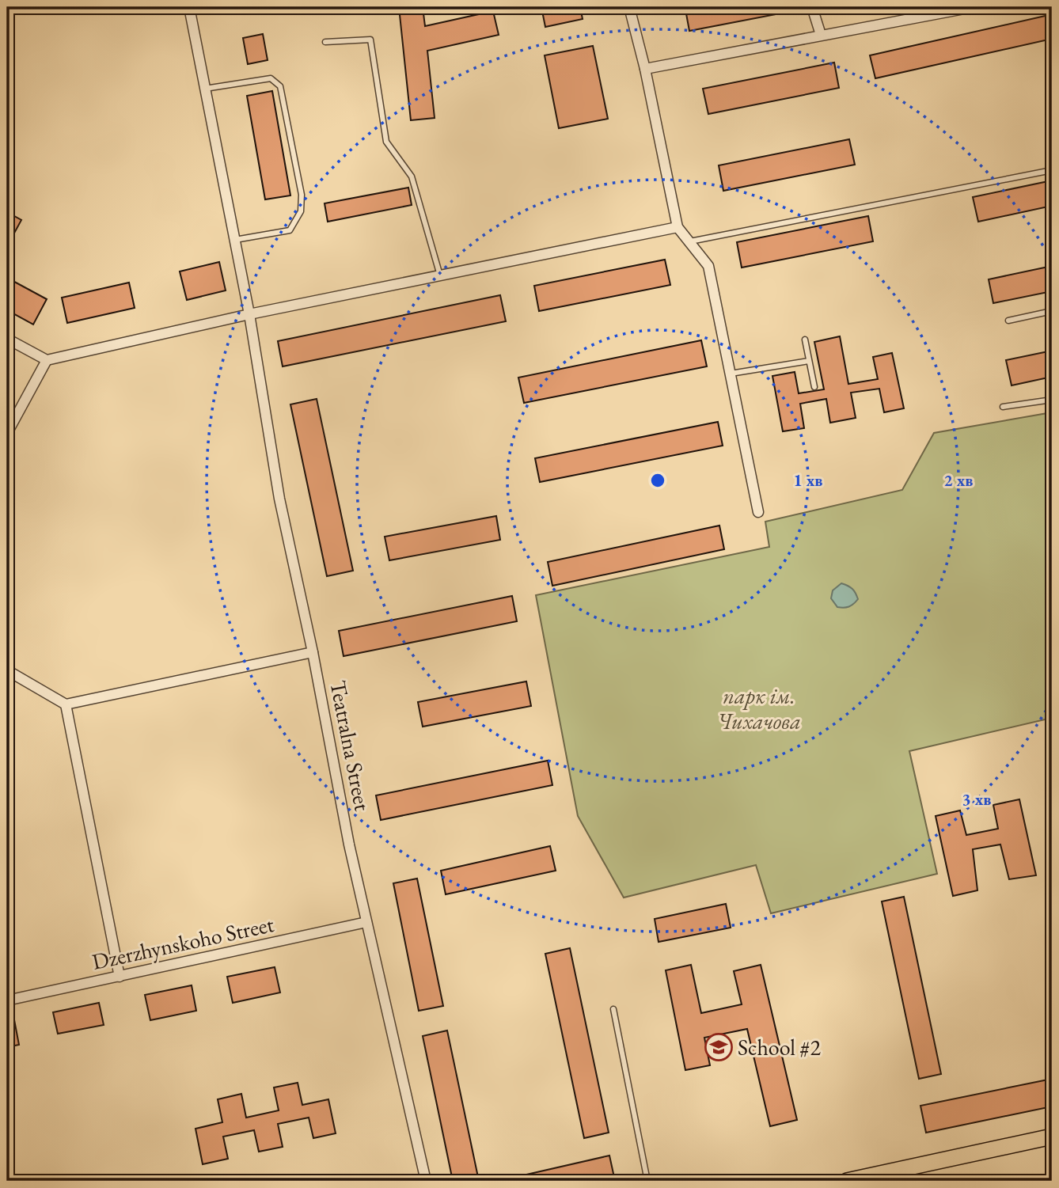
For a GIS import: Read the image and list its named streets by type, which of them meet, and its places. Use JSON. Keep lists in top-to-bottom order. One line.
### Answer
{"streets":{"street":["Teatralna Street","Dzerzhynskoho Street"]},"crossings":[["Teatralna Street","Dzerzhynskoho Street"]],"parks":["парк ім. Чихачова"],"places":{"school or university":["School #2"]},"rings":["1 хв","2 хв","3 хв"]}
